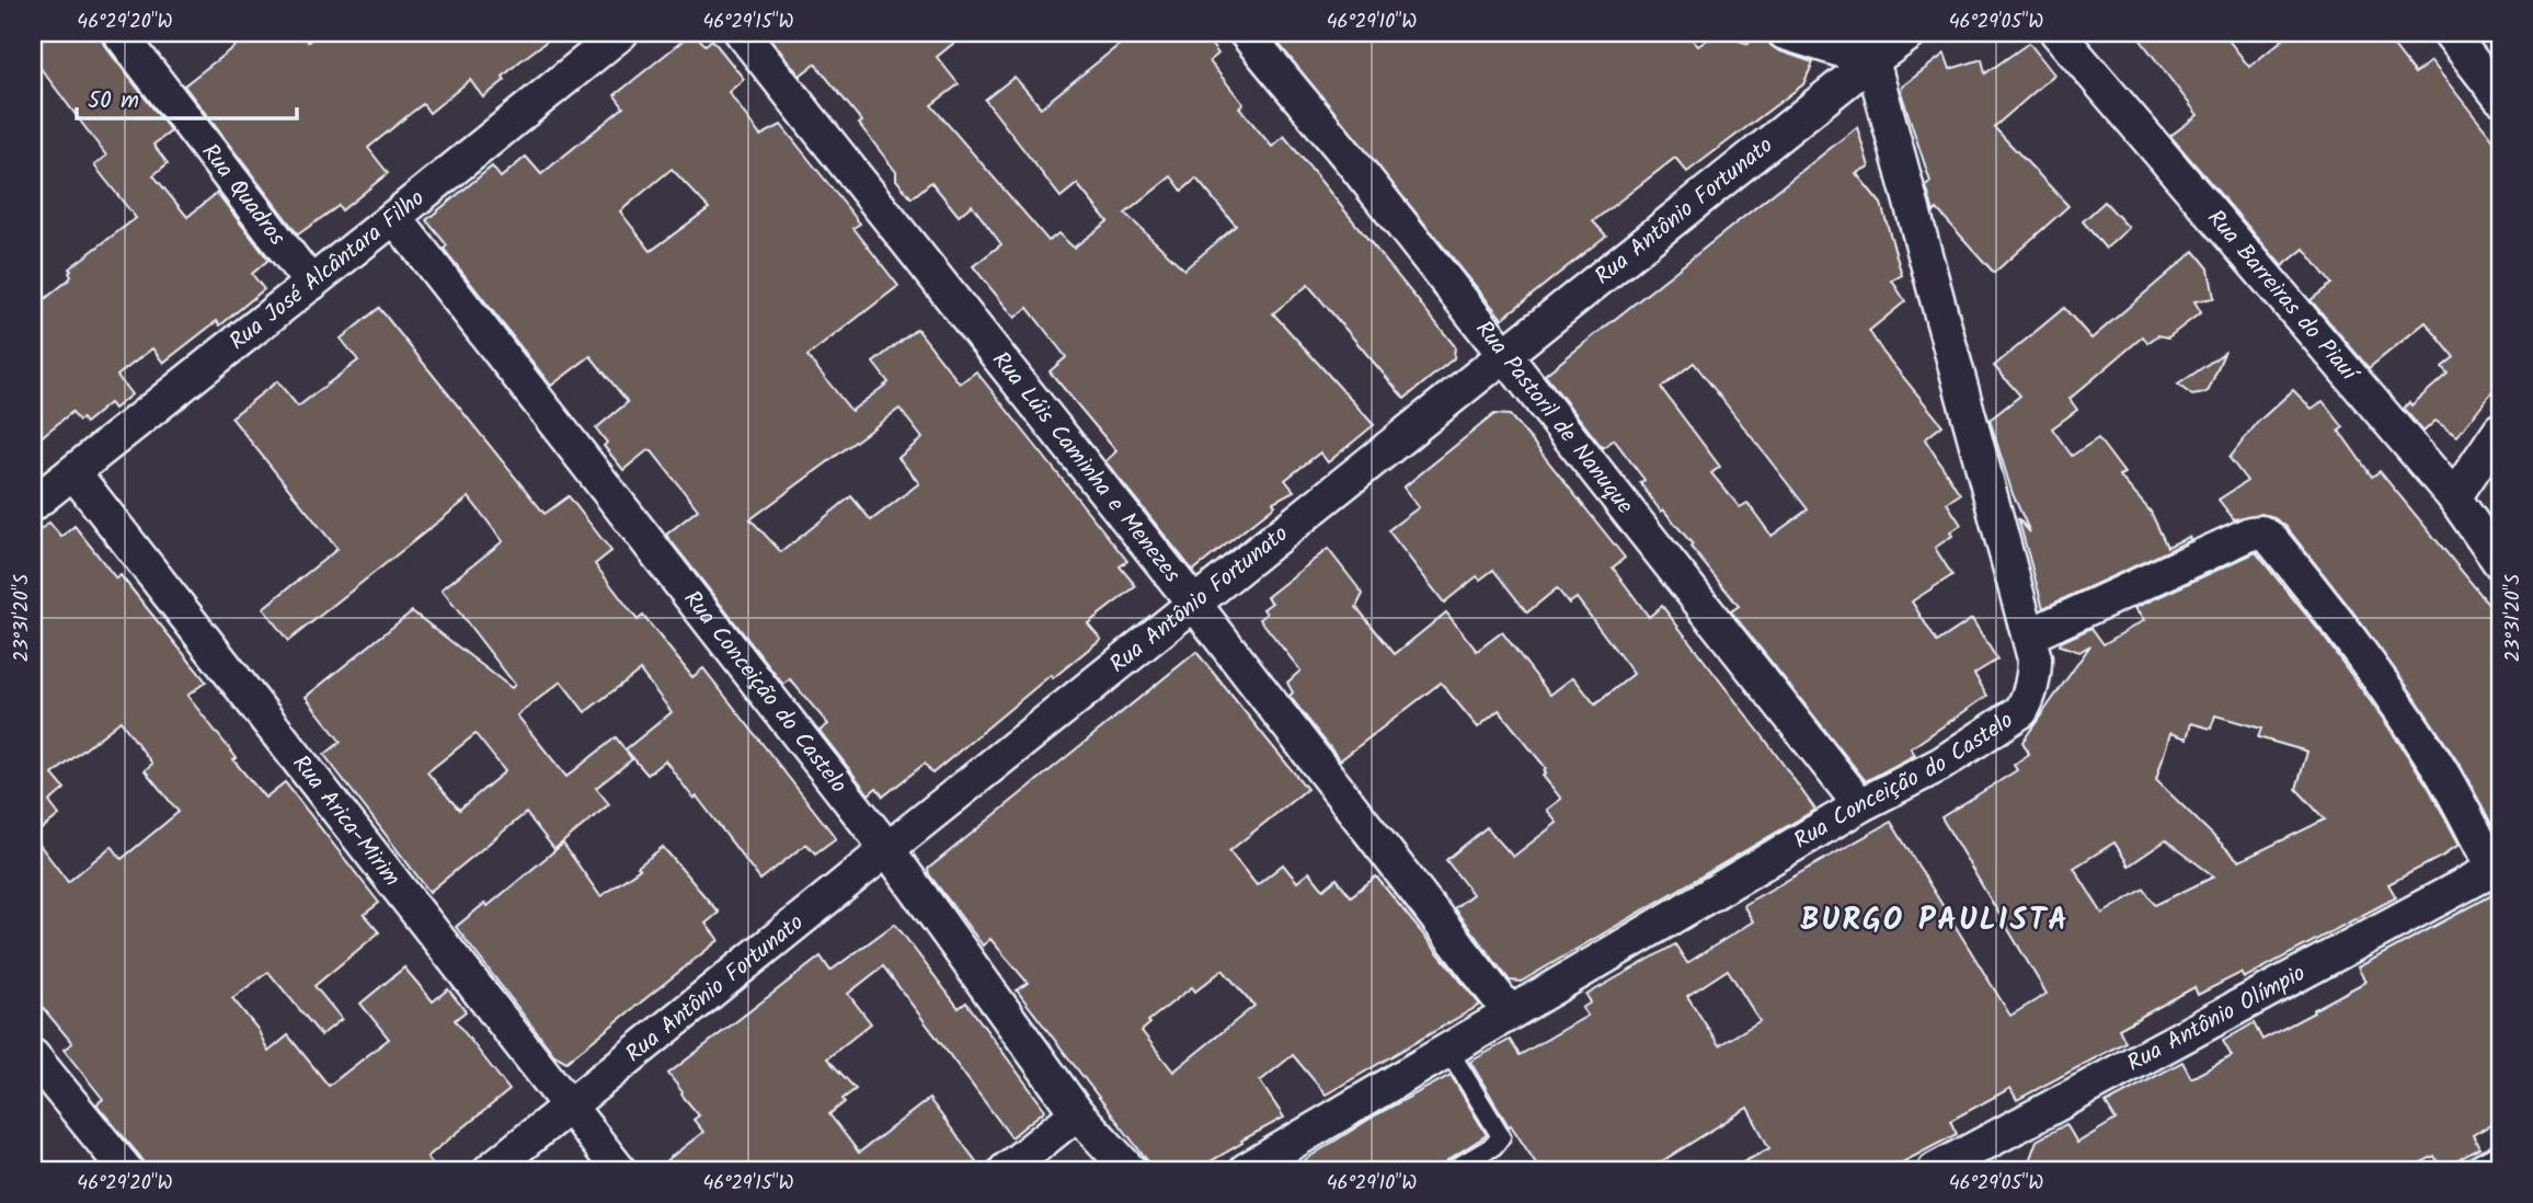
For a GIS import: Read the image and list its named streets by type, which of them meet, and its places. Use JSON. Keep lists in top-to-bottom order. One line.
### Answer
{"streets":{"street":["Rua Quadros","Rua Antônio Fortunato","Rua José Alcântara Filho","Rua Barreiras do Piauí","Rua Pastoril de Nanuque","Rua Lúis Caminha e Menezes","Rua Conceição do Castelo","Rua Arica-Mirim","Rua Antônio Olímpio"]},"crossings":[["Rua Quadros","Rua José Alcântara Filho"],["Rua Antônio Fortunato","Rua Pastoril de Nanuque"],["Rua Antônio Fortunato","Rua Lúis Caminha e Menezes"],["Rua Antônio Fortunato","Rua Conceição do Castelo"],["Rua Antônio Fortunato","Rua Arica-Mirim"],["Rua José Alcântara Filho","Rua Conceição do Castelo"],["Rua José Alcântara Filho","Rua Arica-Mirim"],["Rua Pastoril de Nanuque","Rua Conceição do Castelo"],["Rua Lúis Caminha e Menezes","Rua Conceição do Castelo"]],"districts":["BURGO PAULISTA"],"scale_bar":"50 m","coordinates":["46°29'20\"W","46°29'15\"W","46°29'10\"W","46°29'05\"W","23°31'20\"S"]}
